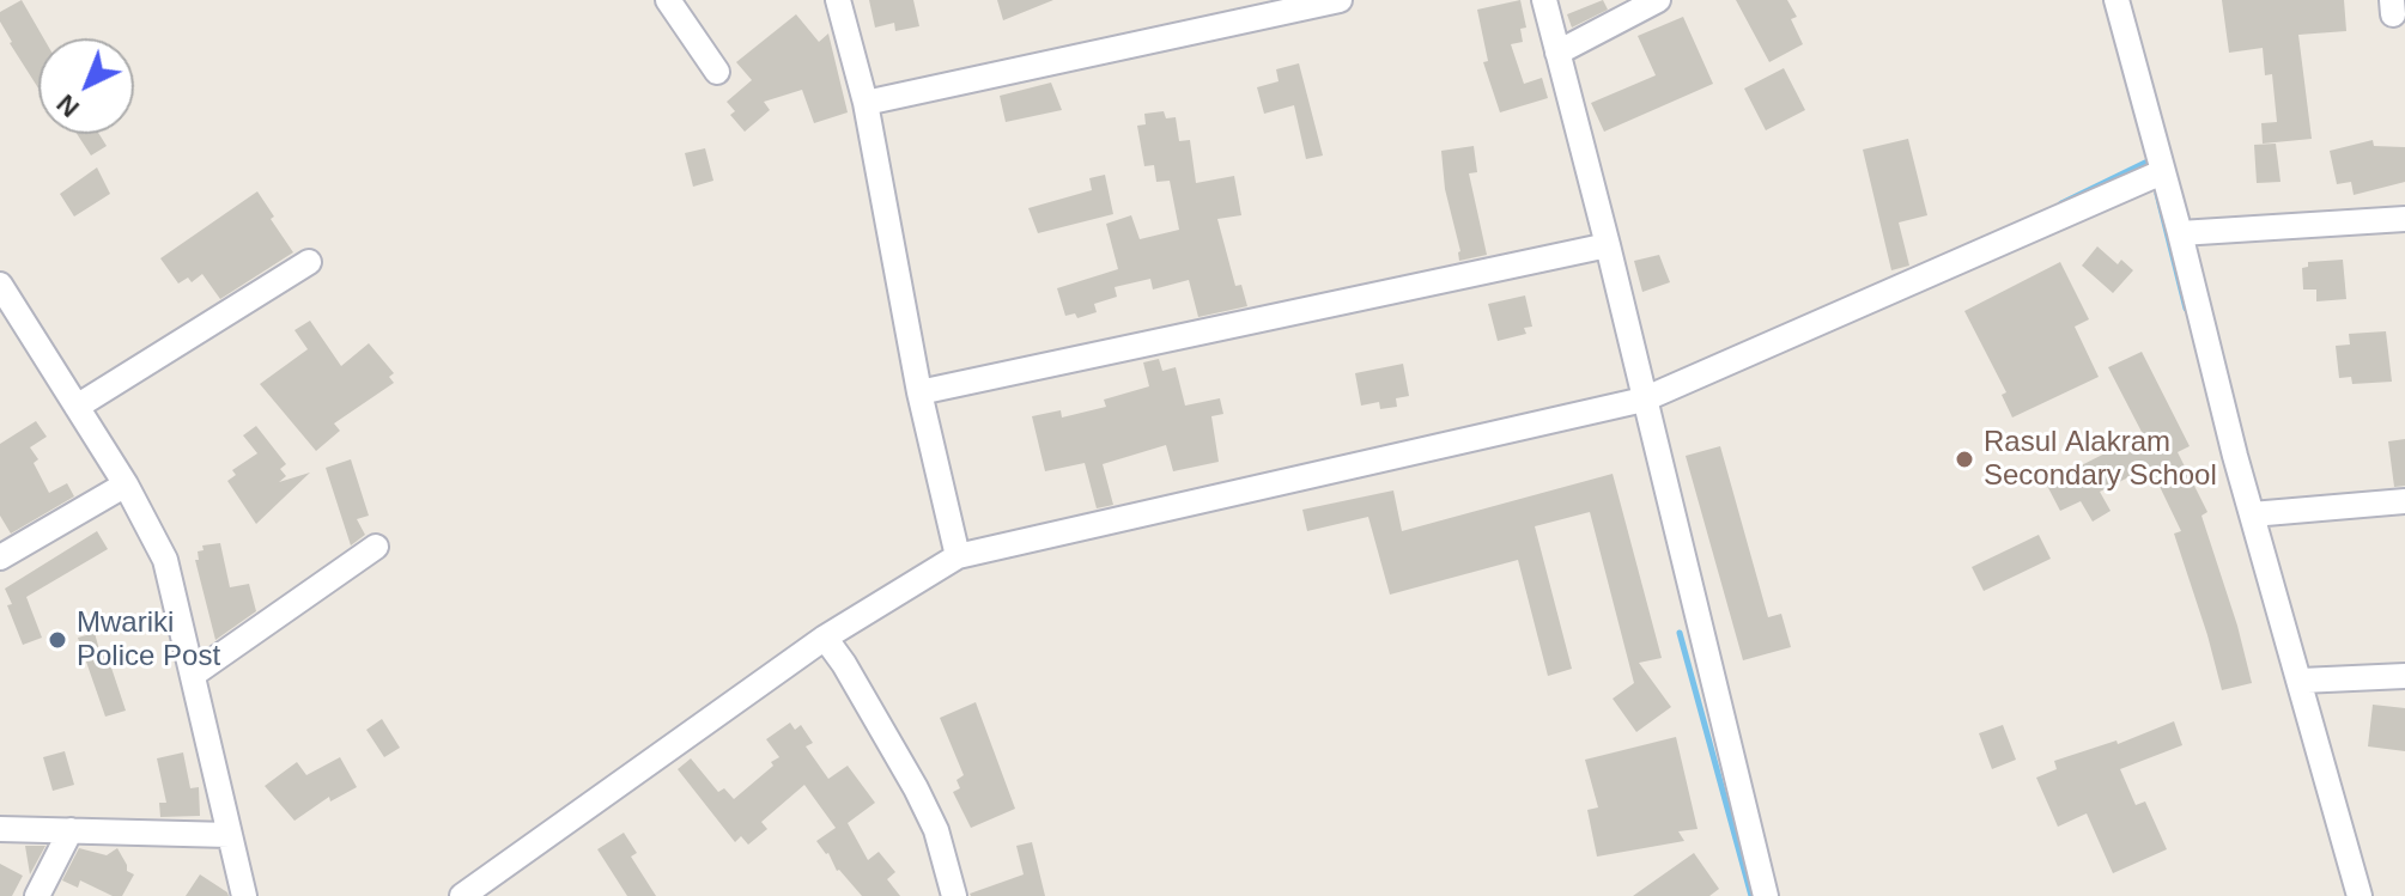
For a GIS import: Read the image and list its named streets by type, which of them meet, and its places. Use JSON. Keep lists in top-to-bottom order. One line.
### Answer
{"places":["Rasul Alakram Secondary School","Mwariki Police Post"],"north":"bottom left"}
